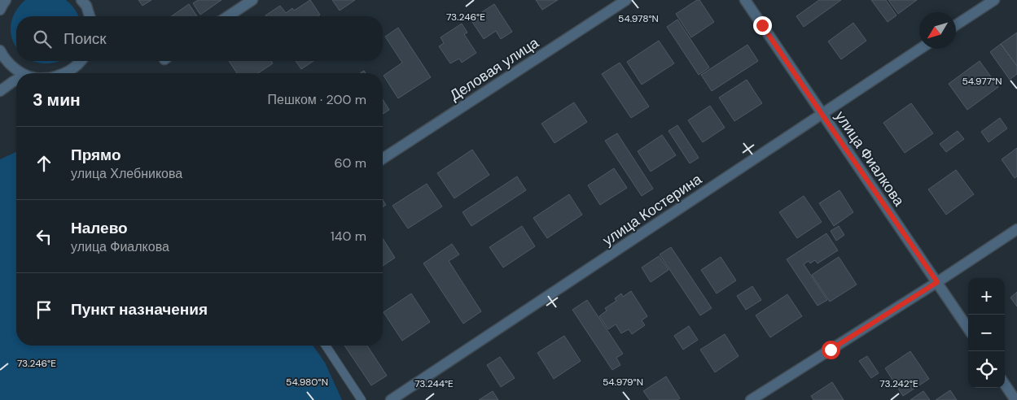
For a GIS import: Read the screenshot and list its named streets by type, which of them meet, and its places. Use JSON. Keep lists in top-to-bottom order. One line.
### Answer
{"streets":{"street":["Деловая улица","улица Фиалкова","улица Костерина"]},"crossings":[["улица Фиалкова","улица Костерина"]],"north":"bottom left","page":{"search":"Поиск","heading":["3 мин","Пешком · 200 m"],"list":[["Прямо","улица Хлебникова","60 m"],["Налево","улица Фиалкова","140 m"],"Пункт назначения"],"map_buttons":["+","−"]},"coordinates":["73.246°E","54.978°N","54.977°N","54.980°N","54.979°N","73.244°E","73.242°E"]}
